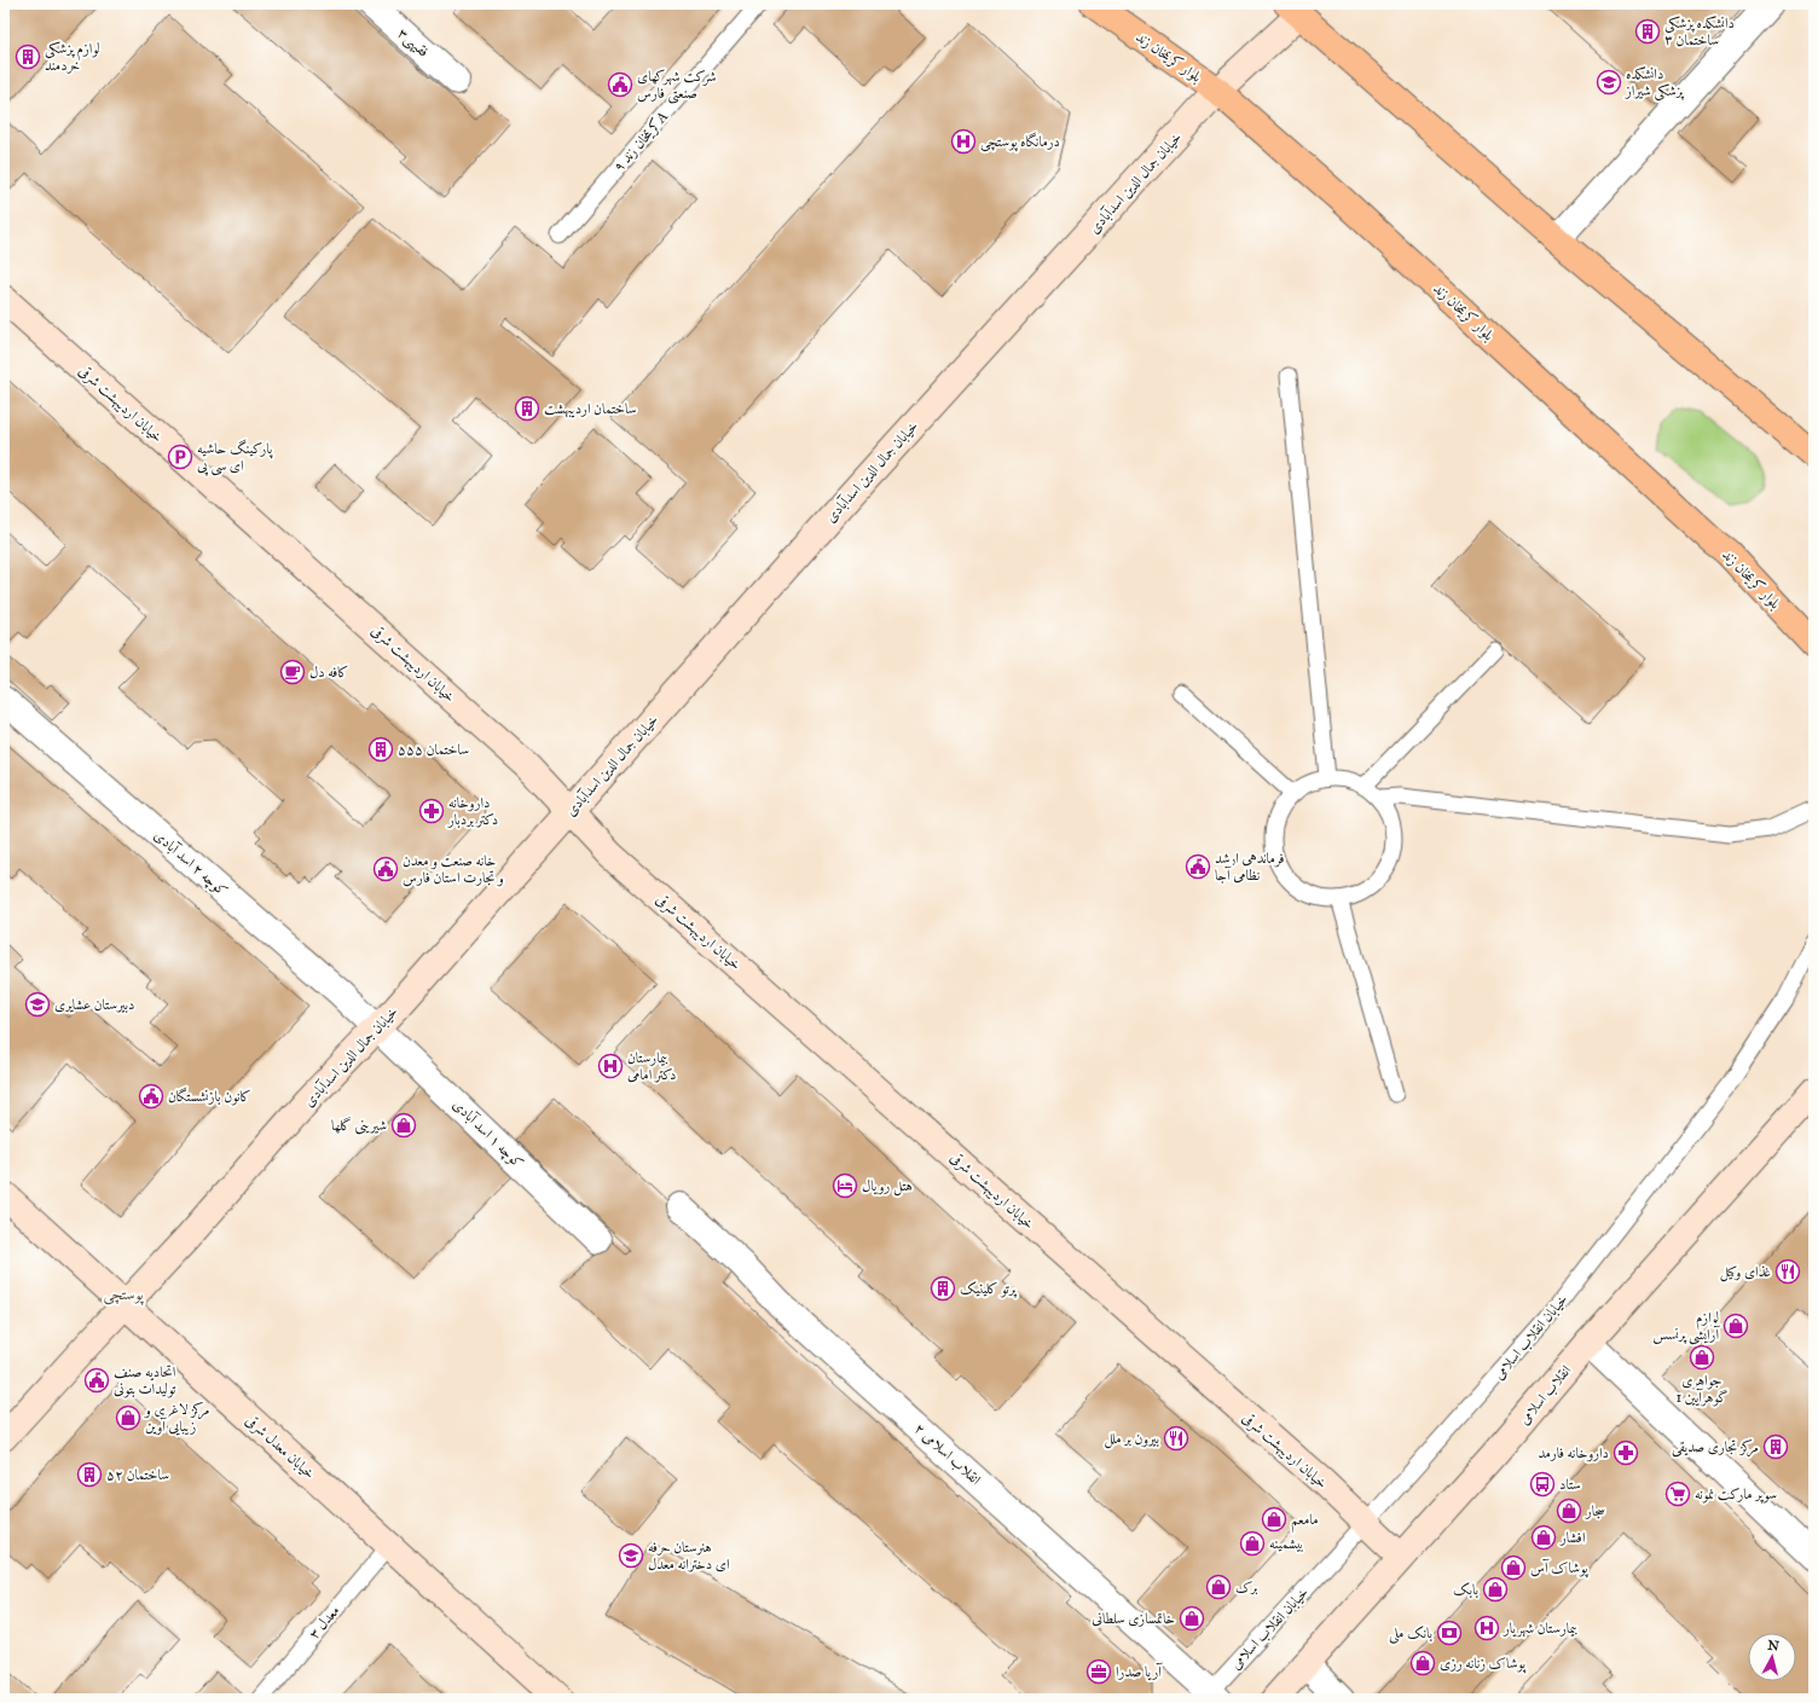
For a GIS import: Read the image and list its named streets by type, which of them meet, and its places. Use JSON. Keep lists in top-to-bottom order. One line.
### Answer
{"streets":{"main road":["بلوار کریمخان زند","خیابان جمال الدین اسدآبادی","خیابان اردیبهشت شرقی","انقلاب اسلامی","خیابان معدل شرقی"],"street":["فقیهی۳","کوچه ۲ اسد آبادی","کوچه ۱ اسد آبادی","۲ انقلاب اسلامی"],"lane":["کریمخان زند ۹A","خیابان انقلاب اسلامی","۳ معدل"]},"crossings":[["بلوار کریمخان زند","خیابان جمال الدین اسدآبادی"],["خیابان جمال الدین اسدآبادی","خیابان اردیبهشت شرقی"],["خیابان جمال الدین اسدآبادی","کوچه ۲ اسد آبادی"],["خیابان جمال الدین اسدآبادی","کوچه ۱ اسد آبادی"],["خیابان جمال الدین اسدآبادی","خیابان معدل شرقی"],["خیابان اردیبهشت شرقی","خیابان انقلاب اسلامی"],["خیابان اردیبهشت شرقی","انقلاب اسلامی"],["کوچه ۲ اسد آبادی","کوچه ۱ اسد آبادی"],["خیابان انقلاب اسلامی","۲ انقلاب اسلامی"],["خیابان معدل شرقی","۳ معدل"]],"districts":["پوستچی"],"places":{"building":["دانشکده پزشکی ساختمان ۳","لوازم پزشکی خردمند","ساختمان اردیبهشت","ساختمان ۵۵۵","پرتو کلینیک","مرکز تجاری صدیقی","ساختمان ۵۲"],"school or university":["دانشکده پزشکی شیراز","دبیرستان عشایری","هنرستان حرفه ای دخترانه معدل"],"public building":["شرکت شهرکهای صنعتی فارس","فرماندهی ارشد نظامی آجا","خانه صنعت و معدن و تجارت استان فارس","کانون بازنشستگان","اتحادیه صنف تولیدات بتونی"],"hospital":["درمانگاه پوستچی","بیمارستان دکتر امامی","بیمارستان شهریار"],"parking":["پارکینگ حاشیه ای سی پی"],"cafe":["کافه دل"],"pharmacy":["داروخانه دکتر بردبار","داروخانه فارمد"],"shop":["شیرینی گلها","لوازم آرایشی پرنسس","جواهری گوهرآیین 1","مرکز لاغری و زیبایی آوین","سجار","مامعم","افشار","بیشمینه","پوشاک آس","برک","بابک","خاتمسازی سلطانی","پوشاک زنانه رزی"],"hotel":["هتل رویال"],"restaurant":["غذای وکیل","بیرون بر ملل"],"bus stop":["ستاد"],"supermarket":["سوپر مارکت نمونه"],"bank":["بانک ملی"],"office":["آریا صدرا"]},"north":"top"}
